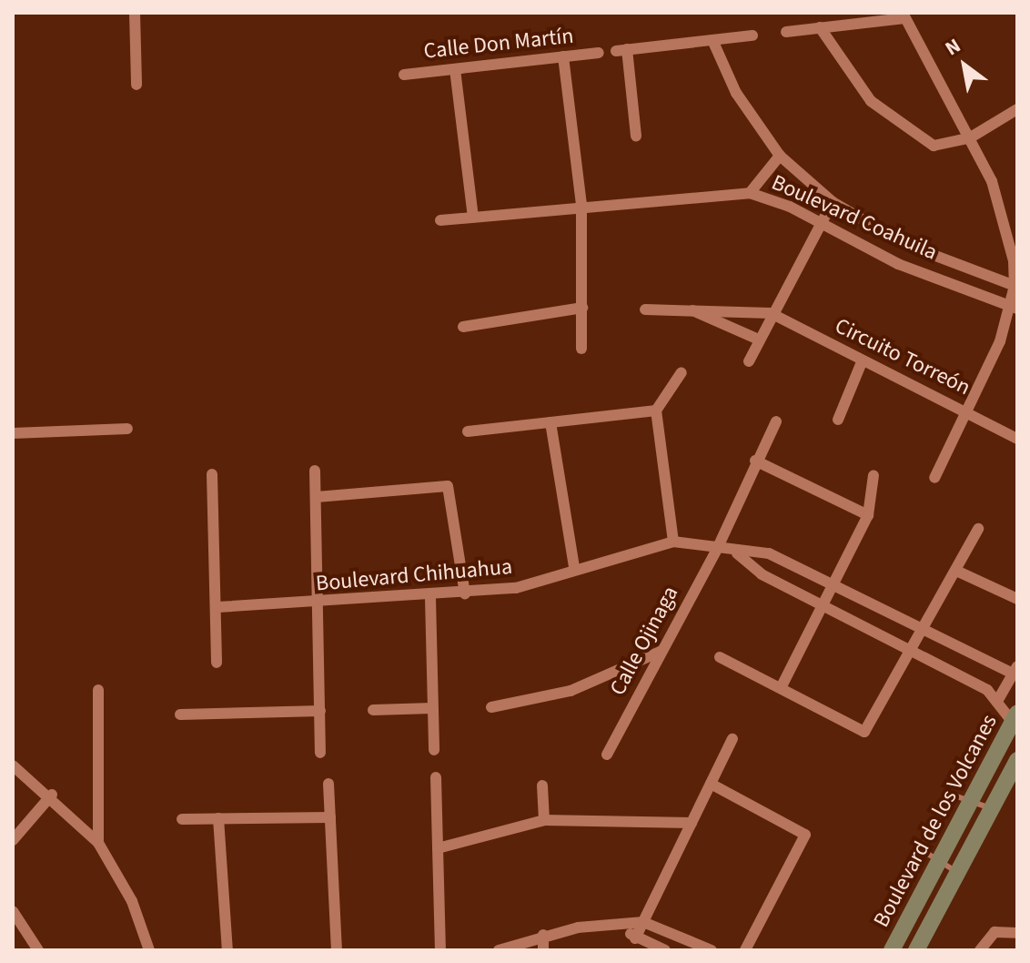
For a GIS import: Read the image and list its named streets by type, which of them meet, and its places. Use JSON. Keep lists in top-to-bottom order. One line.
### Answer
{"streets":{"street":["Calle Don Martín","Boulevard Coahuila","Circuito Torreón","Boulevard Chihuahua","Calle Ojinaga","Boulevard de los Volcanes"]},"crossings":[["Boulevard Chihuahua","Calle Ojinaga"]],"north":"top left"}
